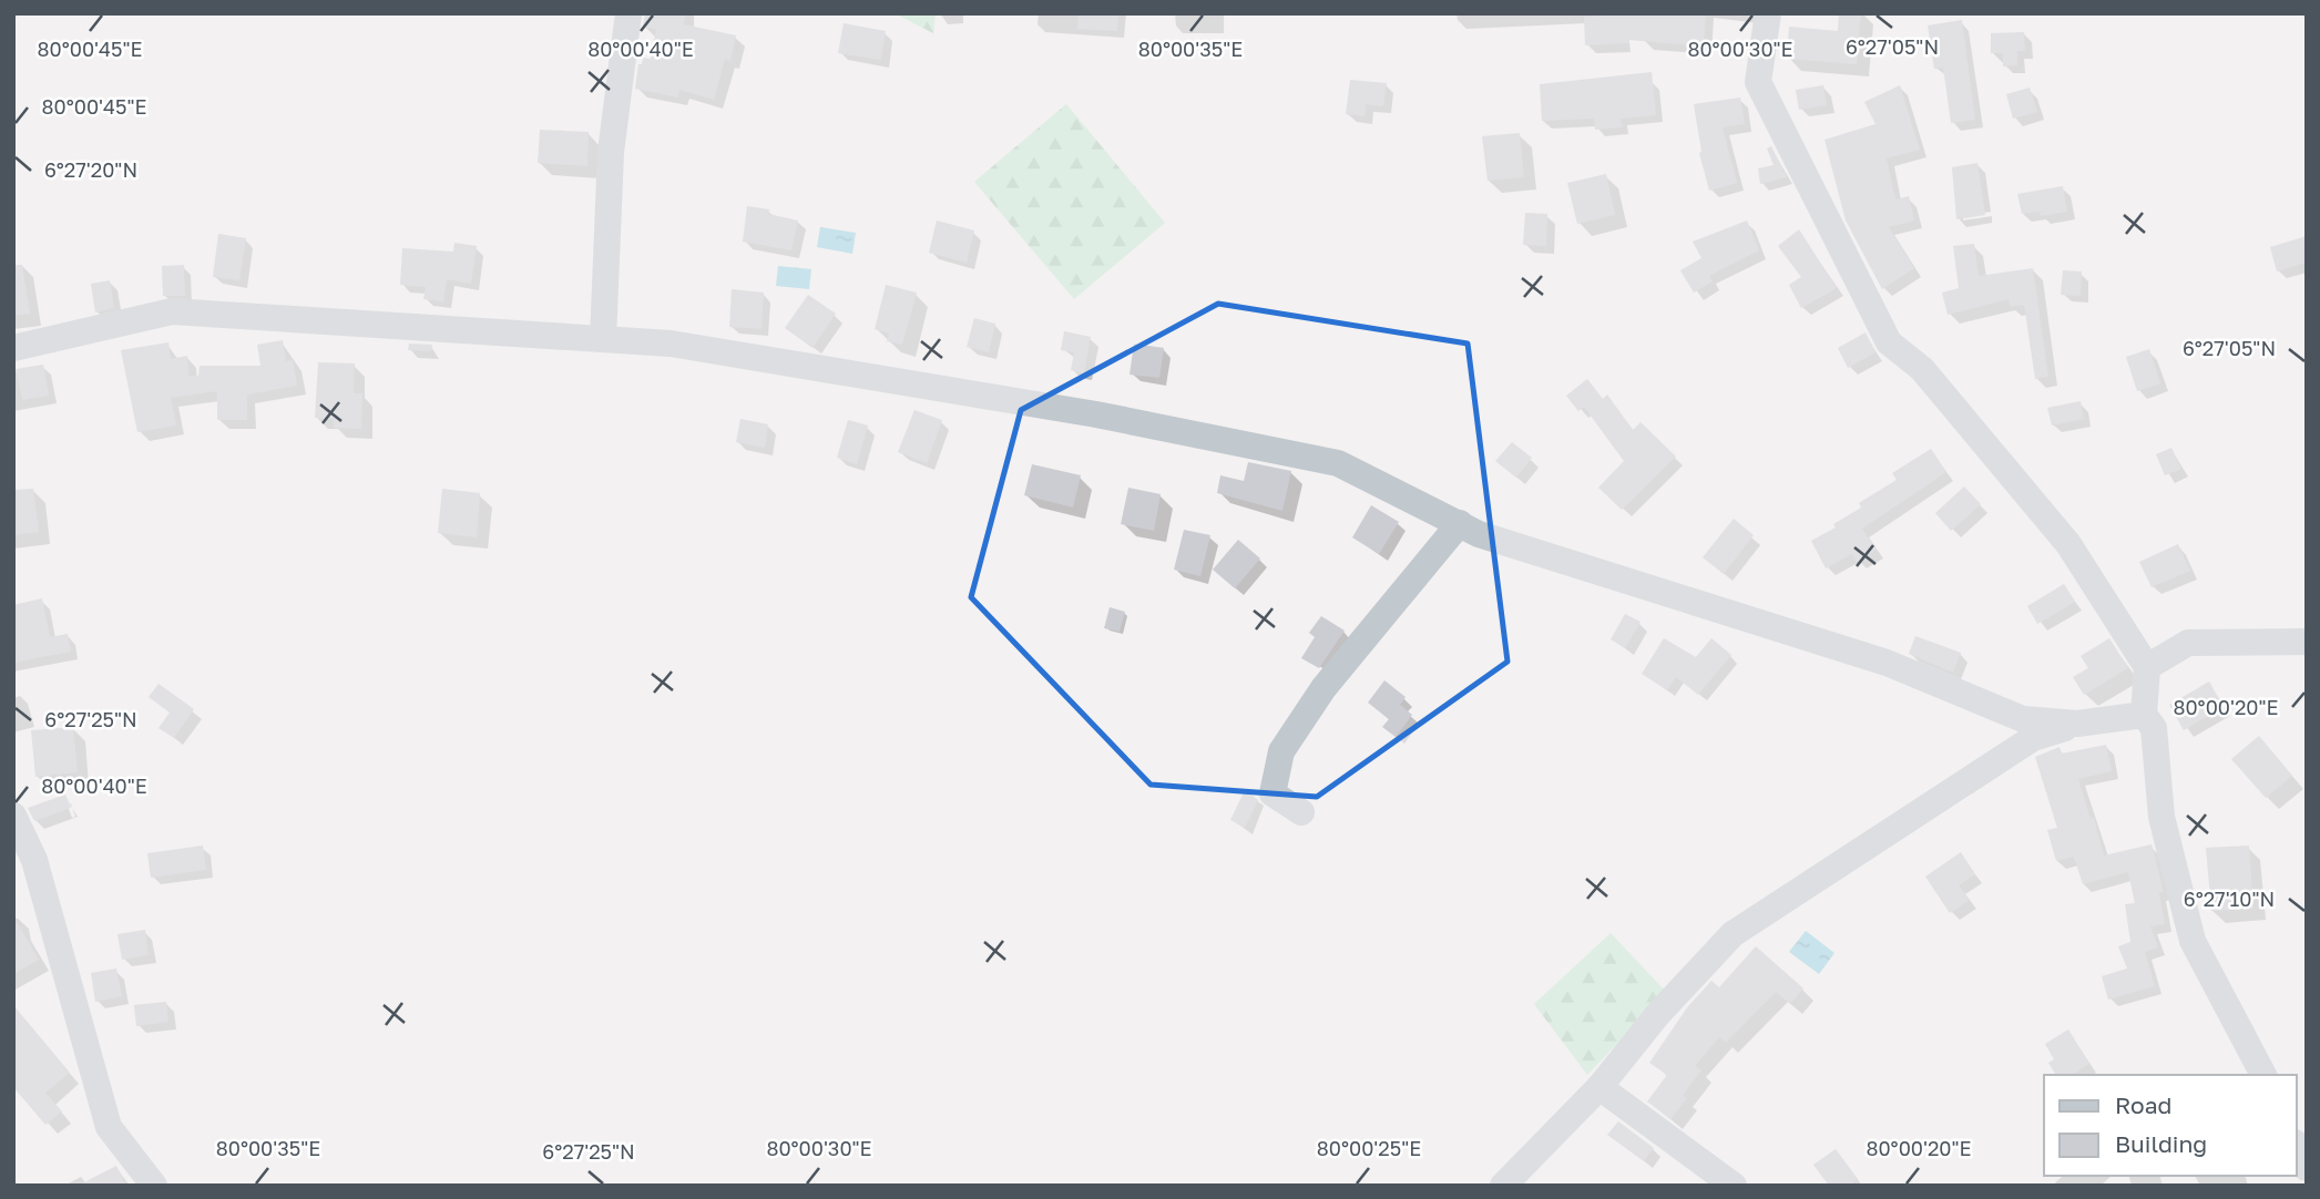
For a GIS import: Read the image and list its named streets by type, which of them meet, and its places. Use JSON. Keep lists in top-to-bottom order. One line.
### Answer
{"legend":["Road","Building"],"coordinates":["6°27'05\"N","80°00'45\"E","80°00'40\"E","80°00'35\"E","80°00'30\"E","6°27'20\"N","80°00'20\"E","6°27'25\"N","6°27'10\"N","80°00'25\"E"]}
